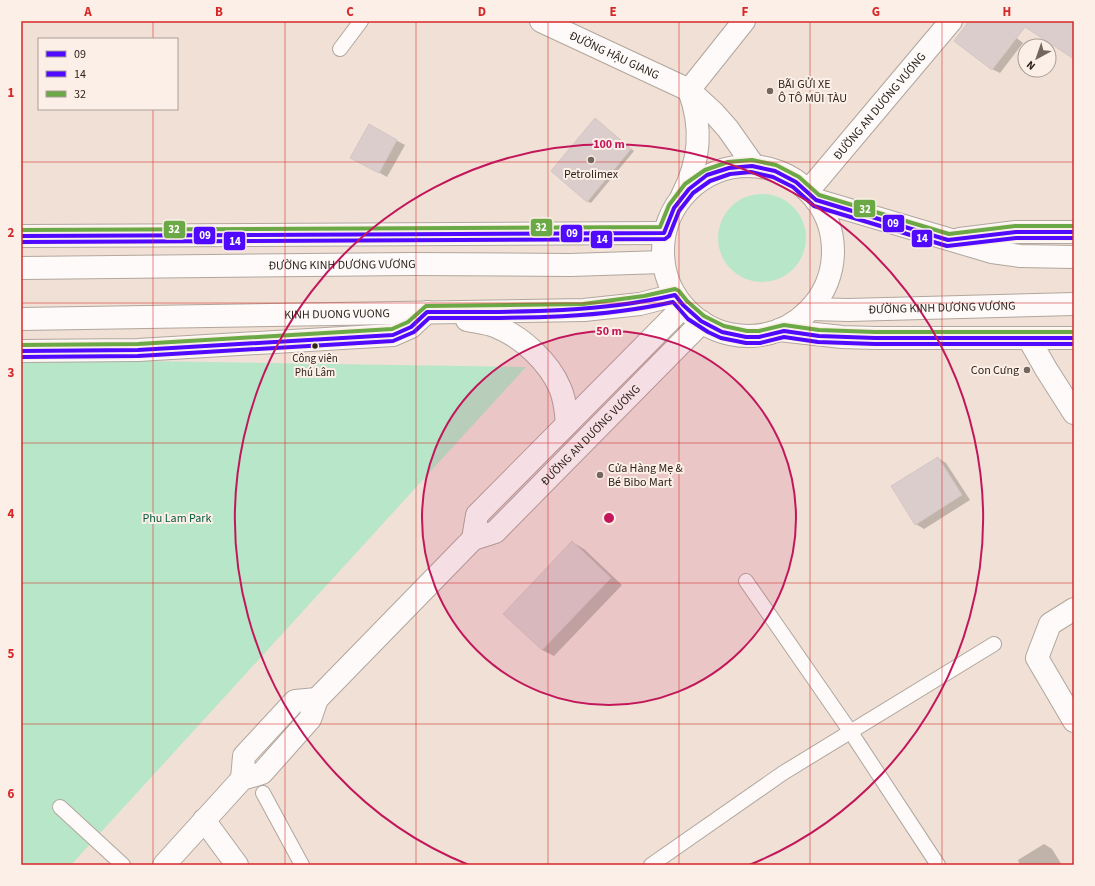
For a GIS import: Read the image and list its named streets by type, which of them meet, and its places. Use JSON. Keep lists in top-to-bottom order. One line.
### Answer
{"streets":{"main road":["ĐƯỜNG HẬU GIANG","ĐƯỜNG AN DƯƠNG VƯƠNG","ĐƯỜNG KINH DƯƠNG VƯƠNG","KINH DUONG VUONG"]},"crossings":[["ĐƯỜNG AN DƯƠNG VƯƠNG","KINH DUONG VUONG"]],"parks":["Phu Lam Park"],"places":["BÃI GỬI XE Ô TÔ MŨI TÀU","Petrolimex","Công viên Phú Lâm","Con Cưng","Cửa Hàng Mẹ & Bé Bibo Mart"],"lines":["transit line 32","transit line 09","transit line 14"],"legend":["09","14","32"],"north":"bottom left","grid":{"columns":["A","B","C","D","E","F","G","H"],"rows":["1","2","3","4","5","6"]},"rings":["100 m","50 m"]}
